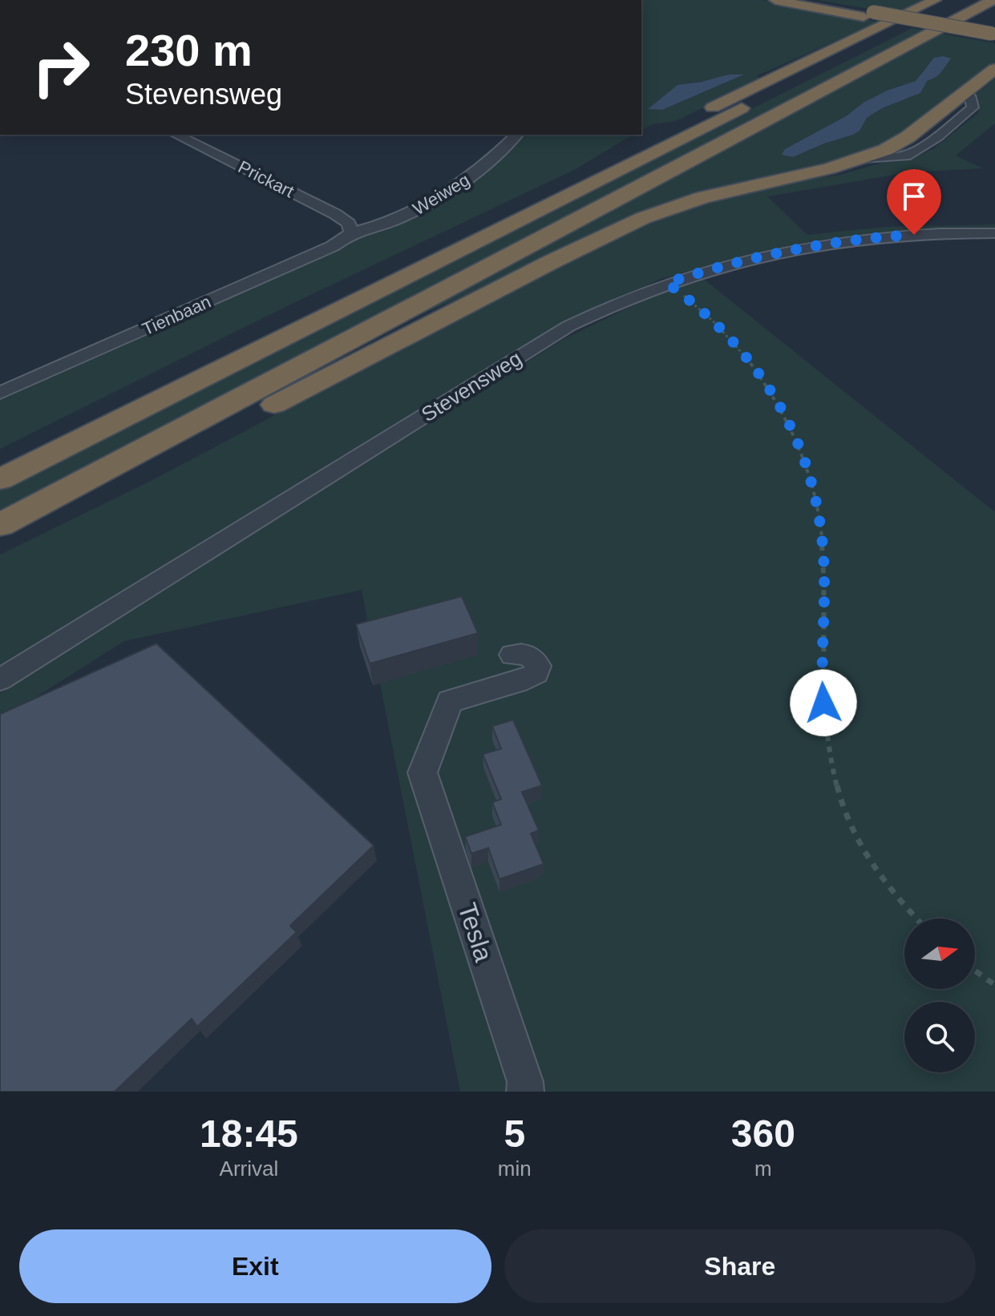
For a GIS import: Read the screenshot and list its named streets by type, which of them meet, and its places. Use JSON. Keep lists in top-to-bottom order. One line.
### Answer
{"streets":{"street":["Prickart","Weiweg","Tienbaan","Stevensweg","Tesla"]},"crossings":[["Prickart","Weiweg"],["Prickart","Tienbaan"],["Weiweg","Tienbaan"]],"north":"right","page":{"turn":["230 m","Stevensweg"],"eta":["18:45","Arrival","5","min","360","m"],"buttons":["Exit","Share"]}}
